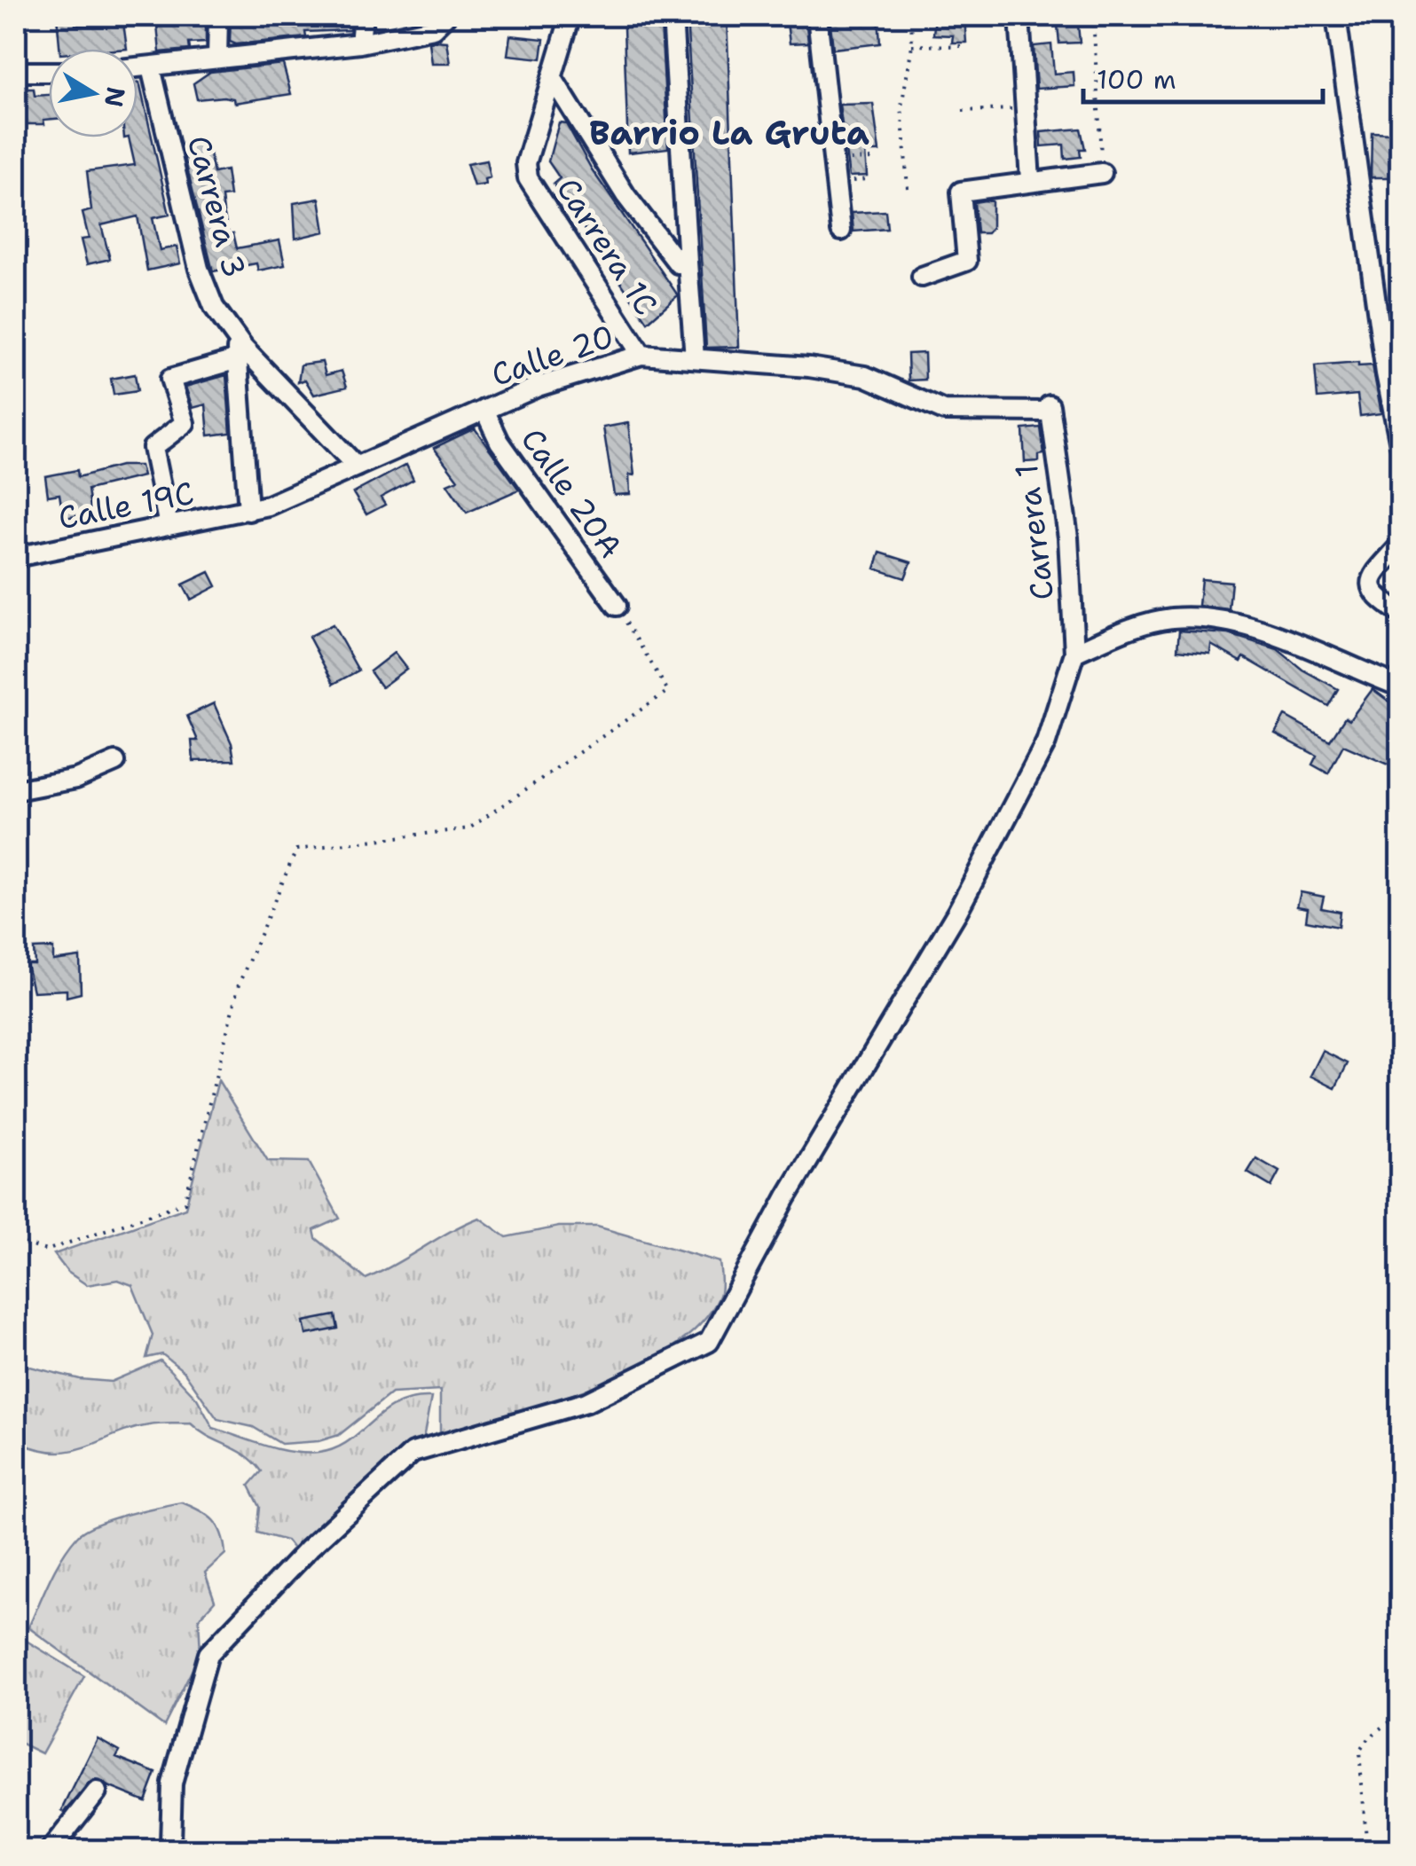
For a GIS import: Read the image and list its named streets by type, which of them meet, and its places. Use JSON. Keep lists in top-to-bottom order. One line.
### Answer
{"streets":{"street":["Carrera 3","Carrera 1C","Calle 20","Calle 20A","Calle 19C","Carrera 1"]},"crossings":[["Carrera 3","Calle 20"],["Carrera 1C","Calle 20"],["Calle 20","Calle 20A"],["Calle 20","Calle 19C"],["Calle 20","Carrera 1"]],"districts":["Barrio La Gruta"],"scale_bar":"100 m","north":"right"}
